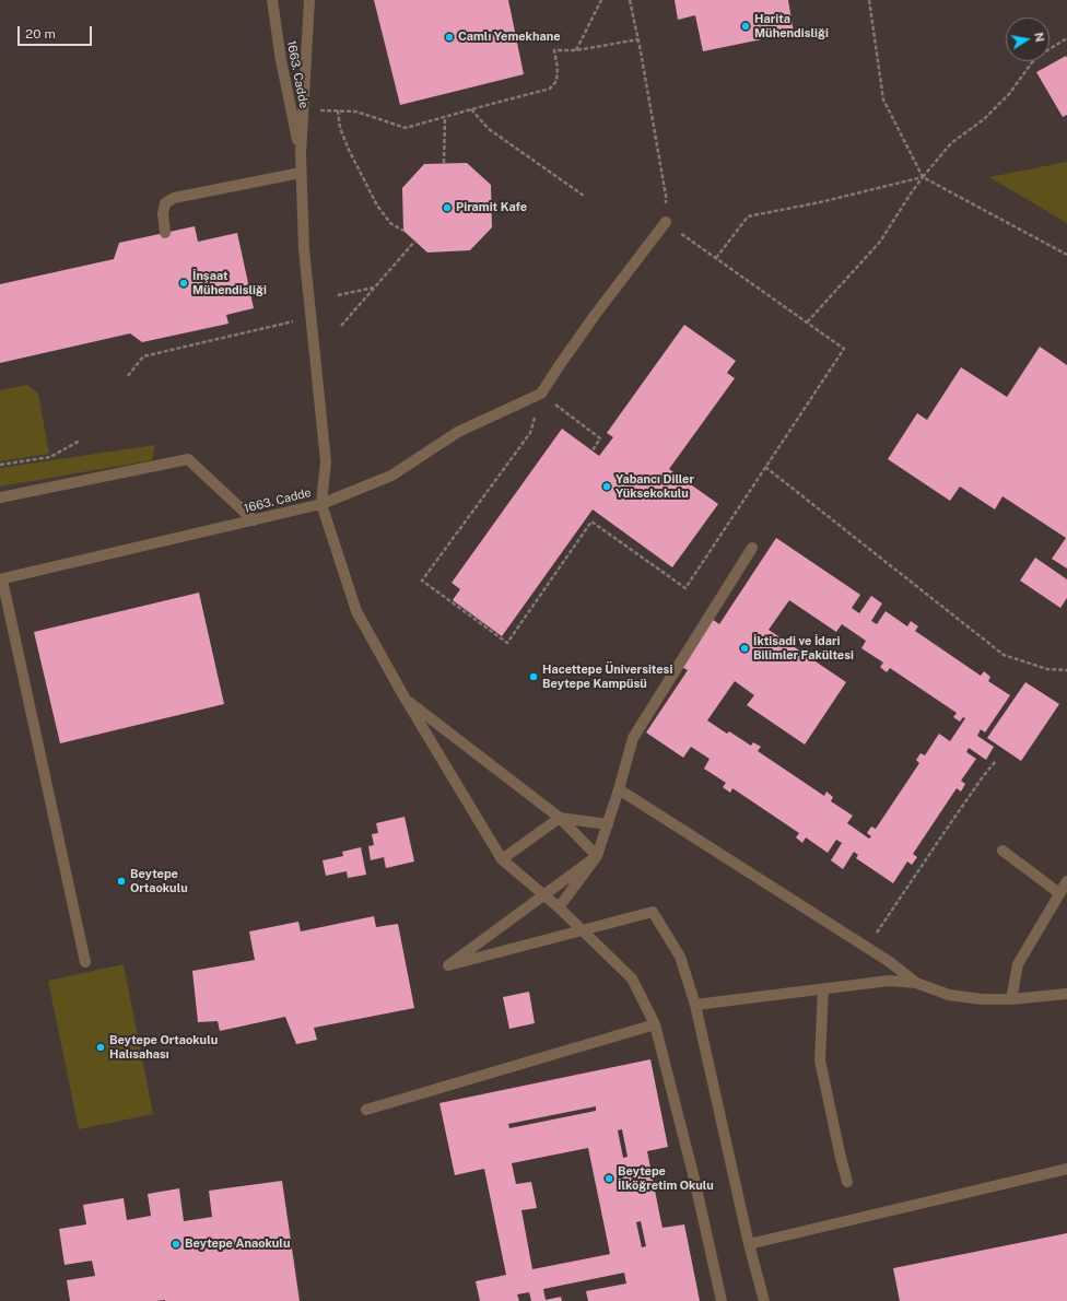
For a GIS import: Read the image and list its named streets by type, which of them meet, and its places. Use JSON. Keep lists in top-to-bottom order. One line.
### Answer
{"streets":{"street":["1663. Cadde"]},"places":["Harita Mühendisliği","Camlı Yemekhane","Piramit Kafe","İnşaat Mühendisliği","Yabancı Diller Yüksekokulu","İktisadi ve İdari Bilimler Fakültesi","Hacettepe Üniversitesi Beytepe Kampüsü","Beytepe Ortaokulu","Beytepe Ortaokulu Halısahası","Beytepe İlköğretim Okulu","Beytepe Anaokulu"],"scale_bar":"20 m","north":"right"}
